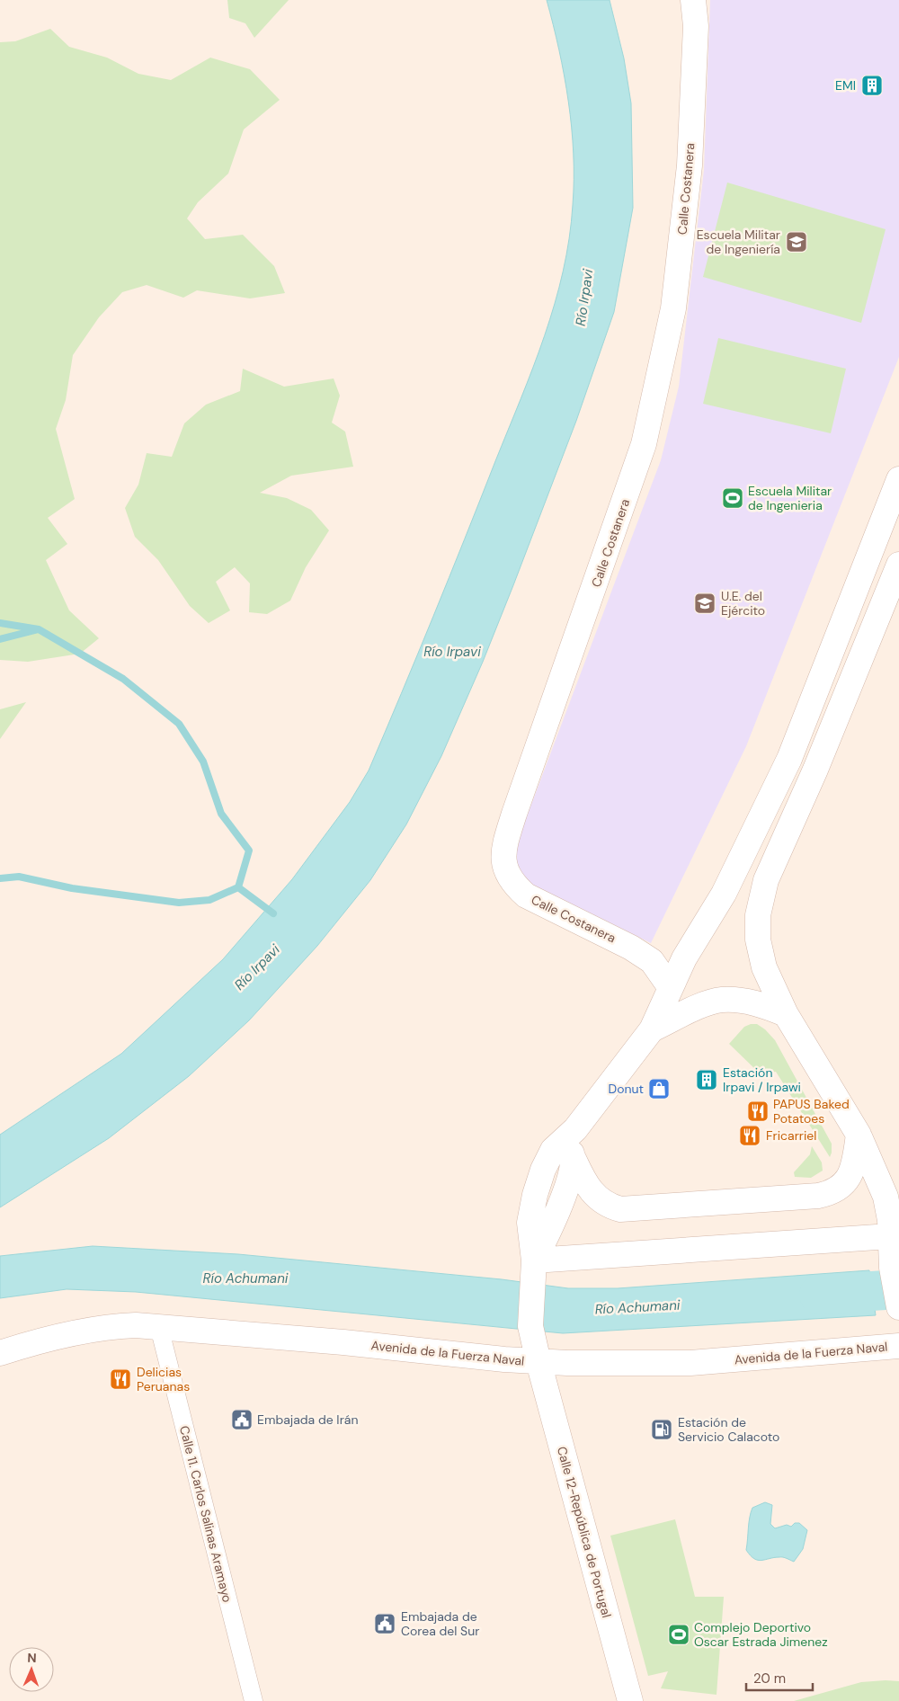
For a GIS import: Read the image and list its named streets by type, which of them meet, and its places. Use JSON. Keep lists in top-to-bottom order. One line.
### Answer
{"streets":{"main road":["Calle Costanera","Avenida de la Fuerza Naval","Calle 12-República de Portugal"],"street":["Calle 11. Carlos Salinas Aramayo"]},"crossings":[["Avenida de la Fuerza Naval","Calle 11. Carlos Salinas Aramayo"],["Avenida de la Fuerza Naval","Calle 12-República de Portugal"]],"water":["Río Irpavi","Río Achumani"],"places":{"building":["EMI","Estación Irpavi / Irpawi"],"school or university":["Escuela Militar de Ingeniería","U.E. del Ejército"],"sports":["Escuela Militar de Ingenieria","Complejo Deportivo Oscar Estrada Jimenez"],"shop":["Donut"],"restaurant":["PAPUS Baked Potatoes","Fricarriel","Delicias Peruanas"],"public building":["Embajada de Irán","Embajada de Corea del Sur"],"fuel station":["Estación de Servicio Calacoto"]},"scale_bar":"20 m","north":"top"}
